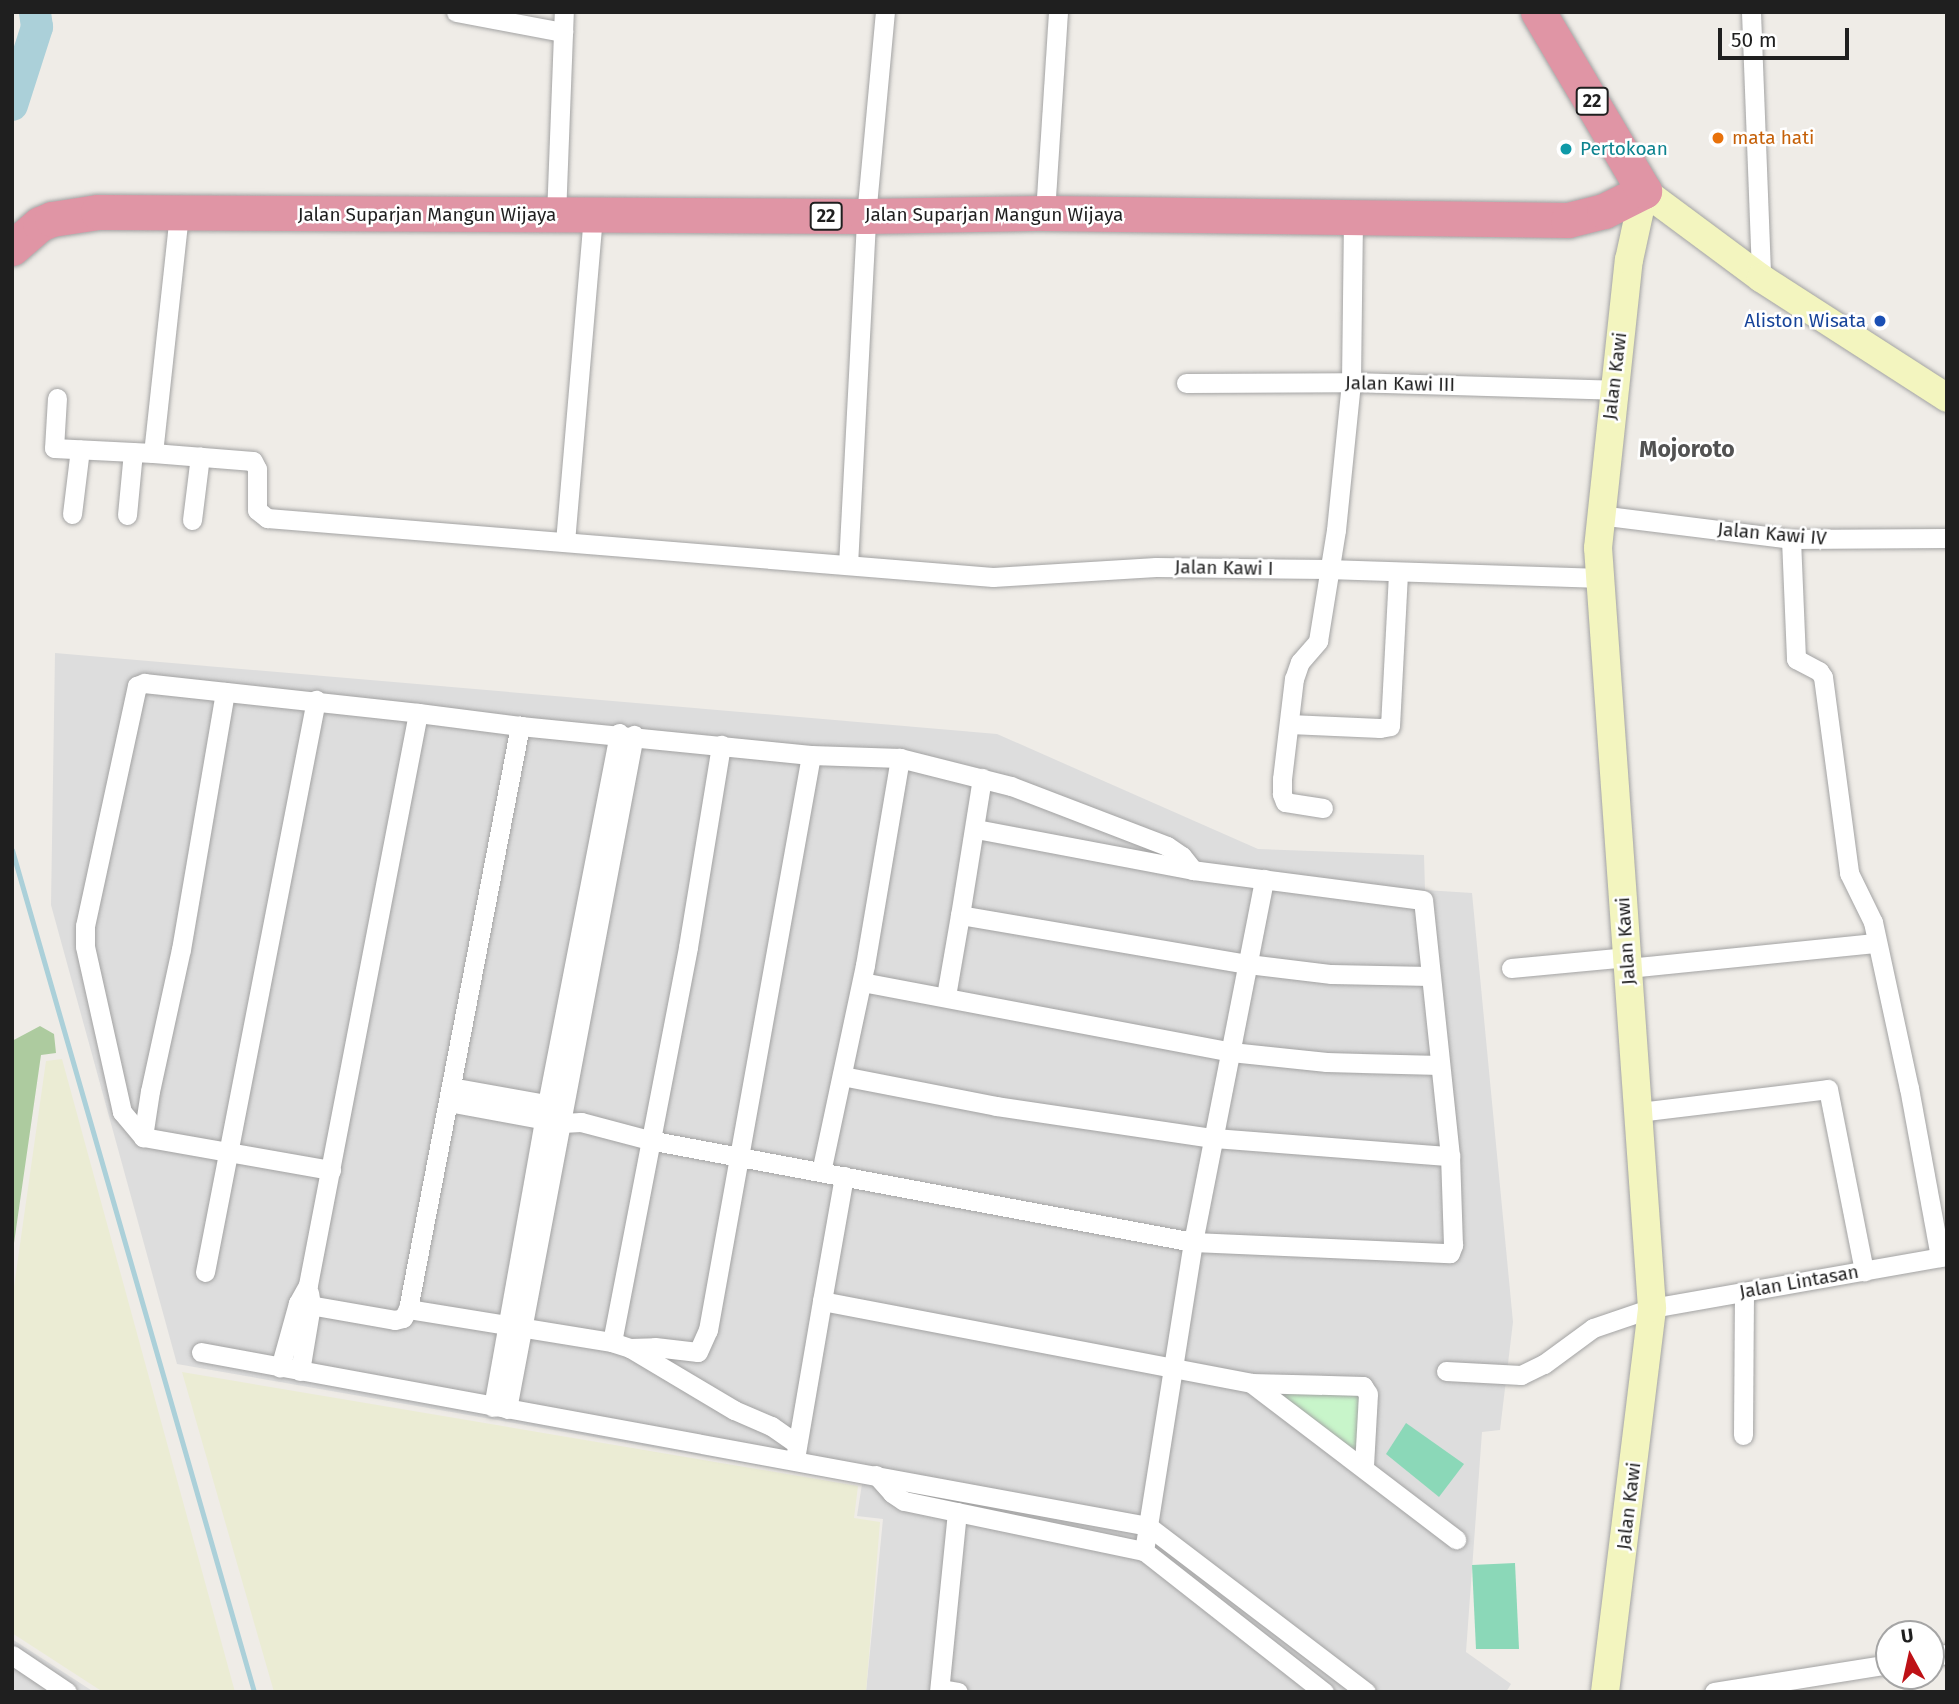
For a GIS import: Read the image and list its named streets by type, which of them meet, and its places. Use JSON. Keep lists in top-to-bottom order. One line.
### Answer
{"streets":{"highway":["22","Jalan Suparjan Mangun Wijaya"],"main road":["Jalan Kawi"],"street":["Jalan Kawi III","Jalan Kawi IV","Jalan Kawi I","Jalan Lintasan"]},"crossings":[["22","Jalan Suparjan Mangun Wijaya"],["22","Jalan Kawi"],["Jalan Suparjan Mangun Wijaya","Jalan Kawi"],["Jalan Kawi","Jalan Kawi III"],["Jalan Kawi","Jalan Kawi IV"],["Jalan Kawi","Jalan Kawi I"],["Jalan Kawi","Jalan Lintasan"]],"districts":["Mojoroto"],"places":["mata hati","Pertokoan","Aliston Wisata"],"scale_bar":"50 m","north":"top"}
